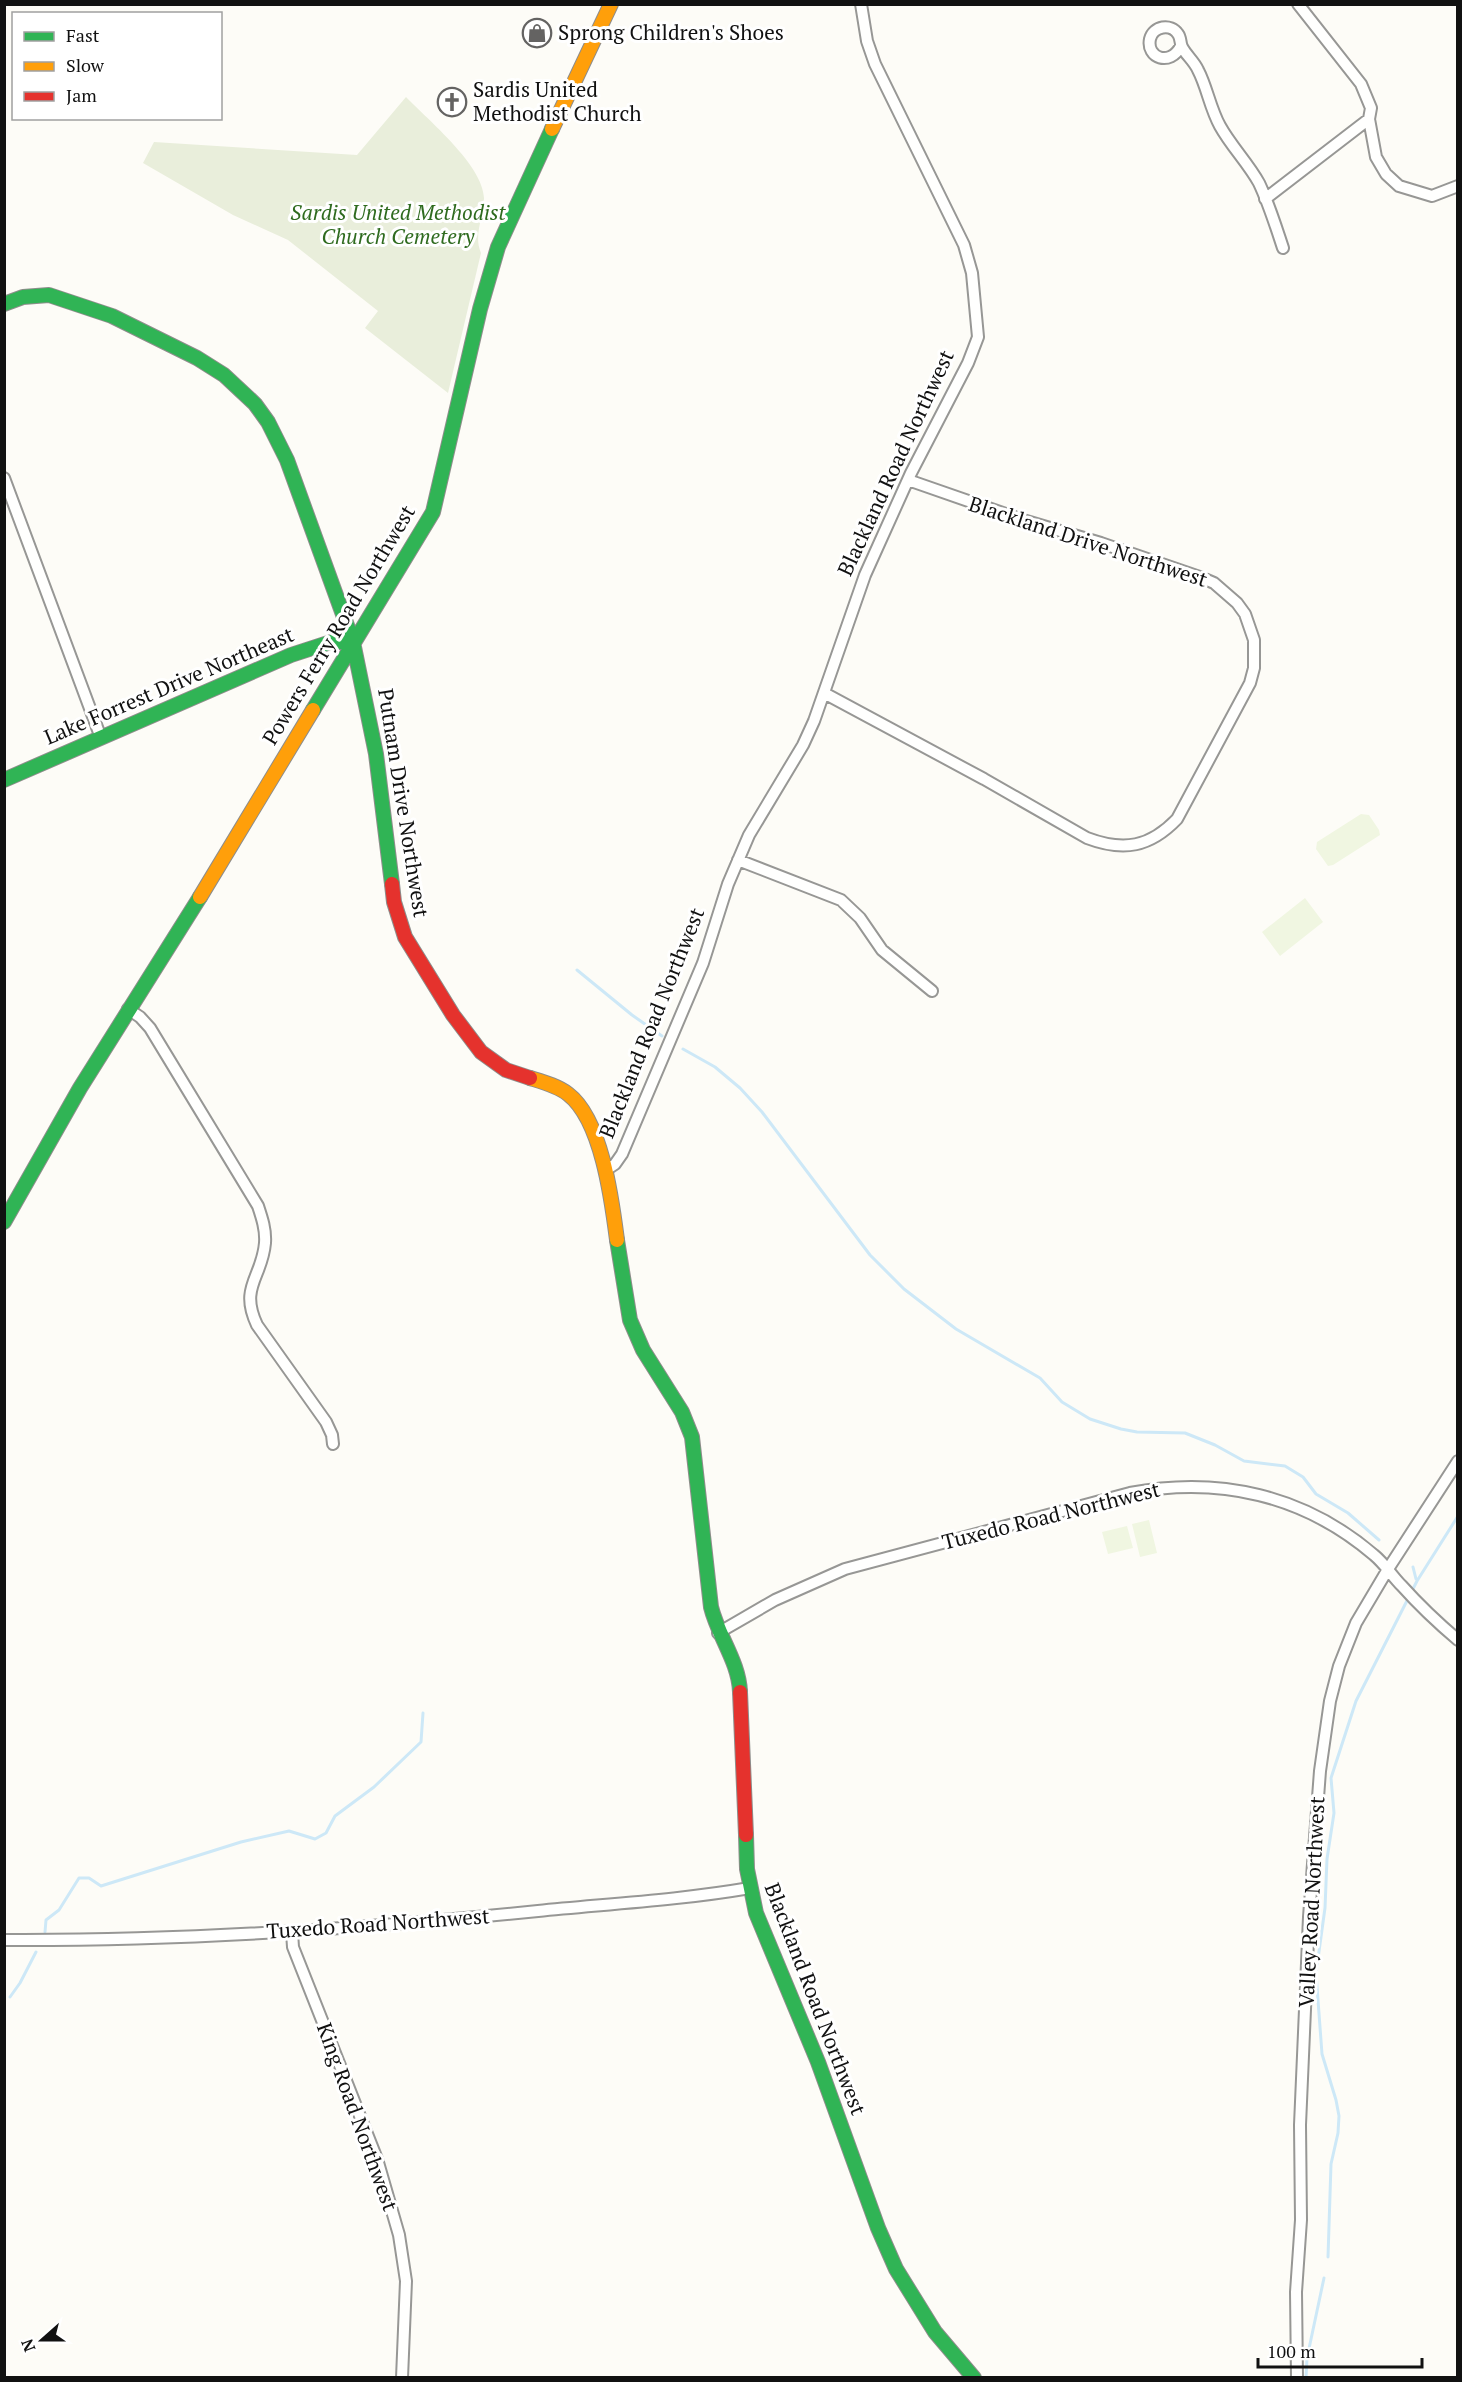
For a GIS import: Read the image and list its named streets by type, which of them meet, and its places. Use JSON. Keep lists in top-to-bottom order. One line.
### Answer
{"streets":{"street":["Blackland Road Northwest","Blackland Drive Northwest","Powers Ferry Road Northwest","Lake Forrest Drive Northeast","Putnam Drive Northwest","Tuxedo Road Northwest","Valley Road Northwest","King Road Northwest"]},"crossings":[["Blackland Road Northwest","Blackland Drive Northwest"],["Blackland Road Northwest","Putnam Drive Northwest"],["Blackland Road Northwest","Tuxedo Road Northwest"],["Powers Ferry Road Northwest","Lake Forrest Drive Northeast"],["Powers Ferry Road Northwest","Putnam Drive Northwest"],["Lake Forrest Drive Northeast","Putnam Drive Northwest"],["Tuxedo Road Northwest","Valley Road Northwest"],["Tuxedo Road Northwest","King Road Northwest"]],"parks":["Sardis United Methodist Church Cemetery"],"places":{"shop":["Sprong Children's Shoes"],"church":["Sardis United Methodist Church"]},"legend":["Fast","Slow","Jam"],"scale_bar":"100 m","north":"left"}
